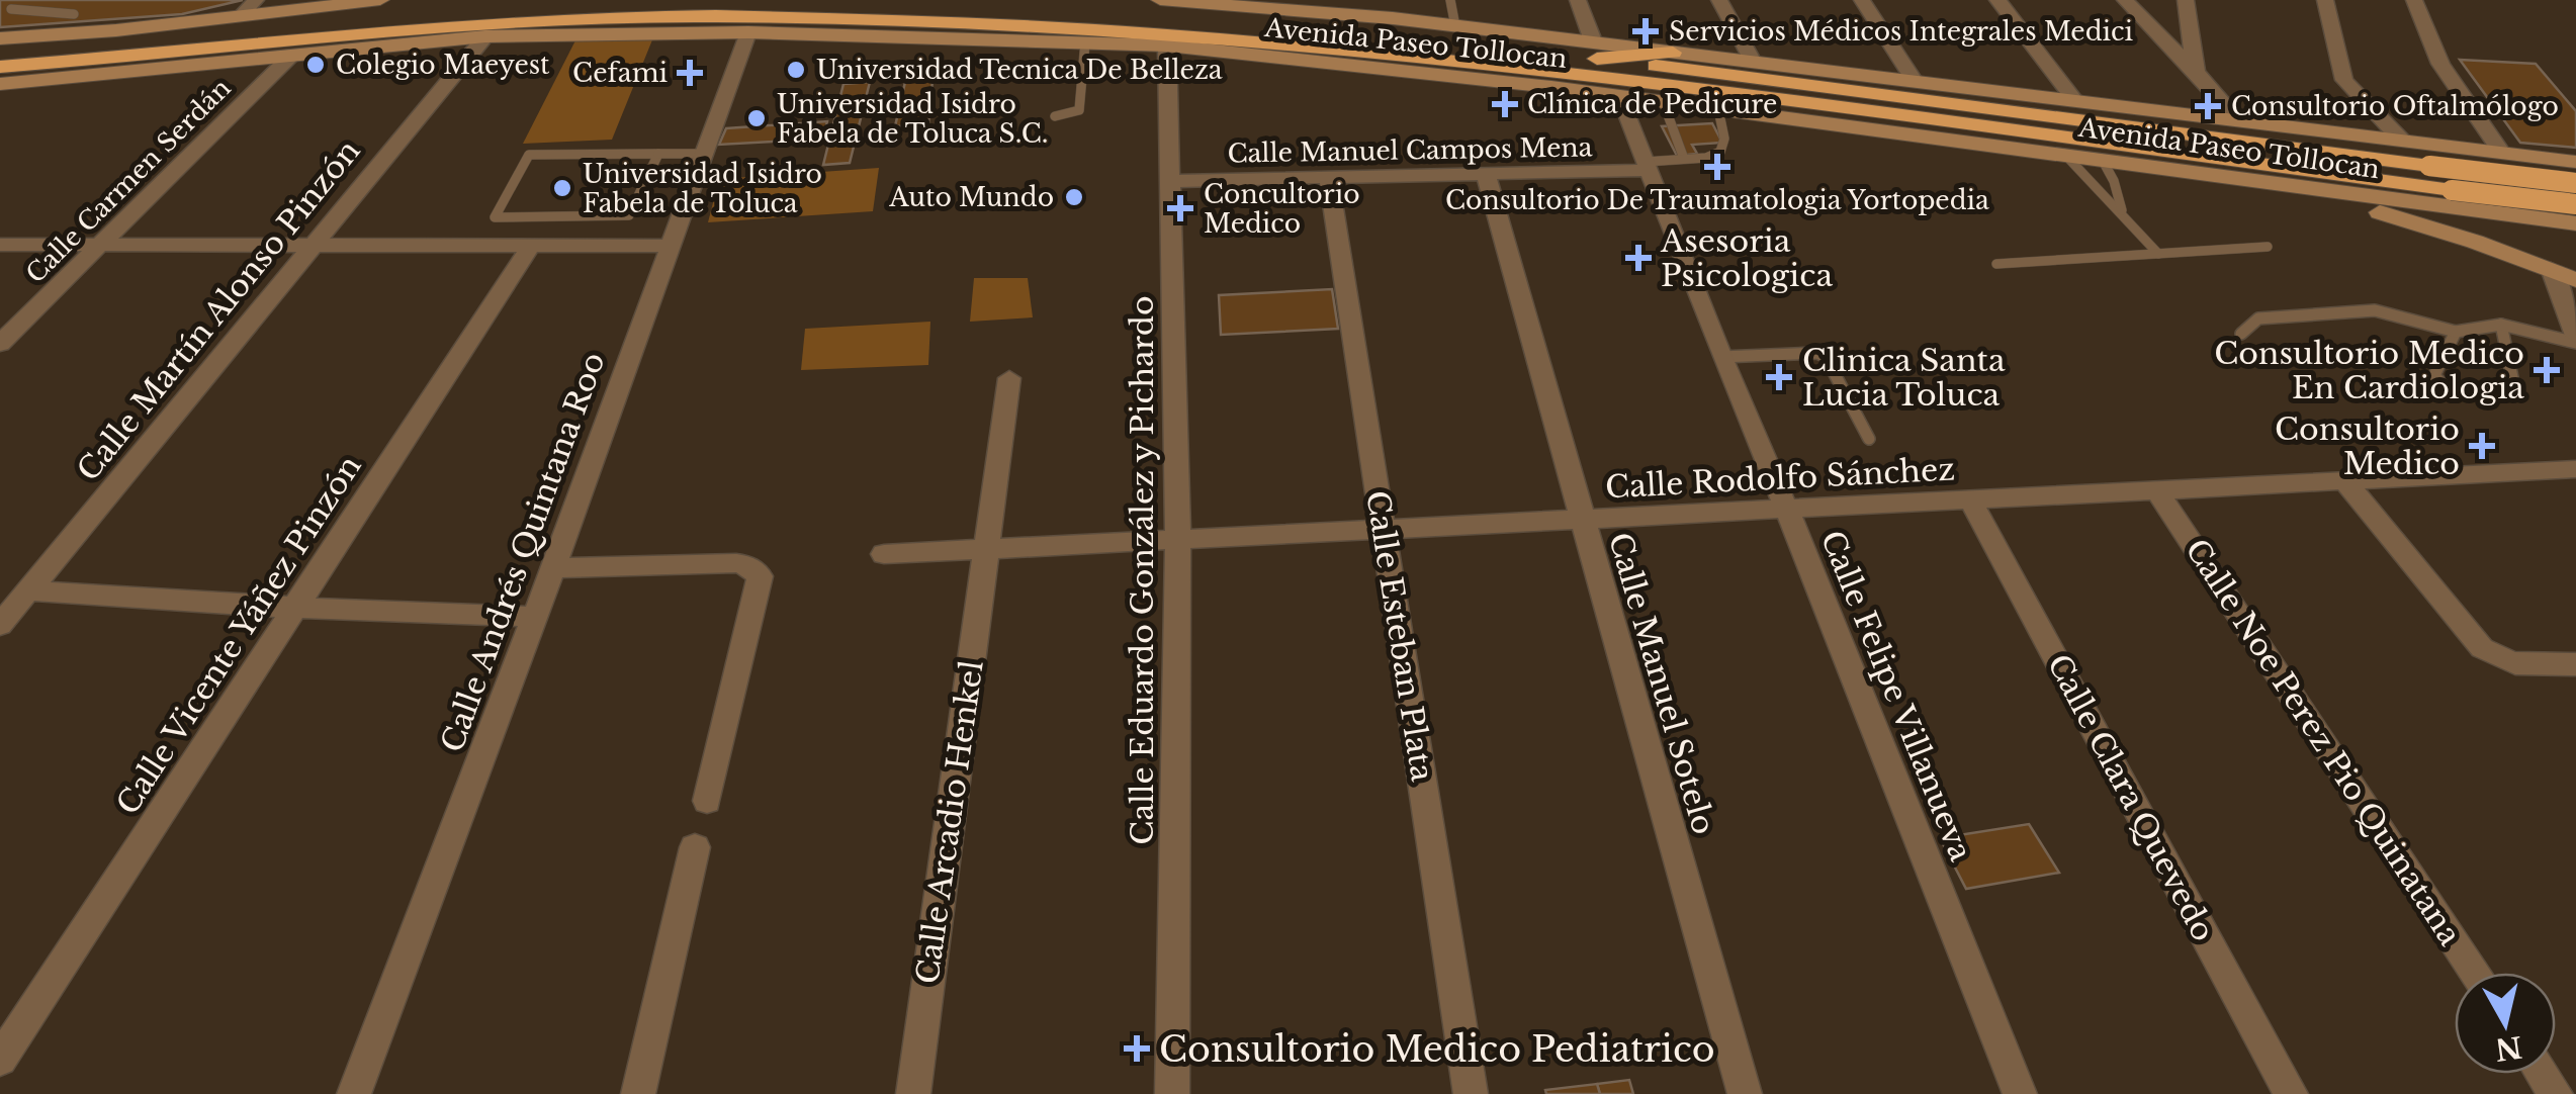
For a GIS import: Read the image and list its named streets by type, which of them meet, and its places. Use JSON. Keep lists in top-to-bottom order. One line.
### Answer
{"streets":{"highway":["Avenida Paseo Tollocan"],"street":["Calle Manuel Campos Mena","Calle Carmen Serdán","Calle Martín Alonso Pinzón","Calle Rodolfo Sánchez","Calle Andrés Quintana Roo","Calle Eduardo González y Pichardo","Calle Vicente Yáñez Pinzón","Calle Esteban Plata","Calle Manuel Sotelo","Calle Felipe Villanueva","Calle Noe Perez Pio Quinatana","Calle Clara Quevedo","Calle Arcadio Henkel"]},"crossings":[["Avenida Paseo Tollocan","Calle Carmen Serdán"],["Avenida Paseo Tollocan","Calle Martín Alonso Pinzón"],["Avenida Paseo Tollocan","Calle Andrés Quintana Roo"],["Avenida Paseo Tollocan","Calle Eduardo González y Pichardo"],["Avenida Paseo Tollocan","Calle Felipe Villanueva"],["Calle Manuel Campos Mena","Calle Eduardo González y Pichardo"],["Calle Manuel Campos Mena","Calle Esteban Plata"],["Calle Manuel Campos Mena","Calle Manuel Sotelo"],["Calle Manuel Campos Mena","Calle Felipe Villanueva"],["Calle Rodolfo Sánchez","Calle Eduardo González y Pichardo"],["Calle Rodolfo Sánchez","Calle Esteban Plata"],["Calle Rodolfo Sánchez","Calle Manuel Sotelo"],["Calle Rodolfo Sánchez","Calle Felipe Villanueva"],["Calle Rodolfo Sánchez","Calle Noe Perez Pio Quinatana"],["Calle Rodolfo Sánchez","Calle Clara Quevedo"],["Calle Rodolfo Sánchez","Calle Arcadio Henkel"]],"places":{"health":["Servicios Médicos Integrales Medici","Cefami","Clínica de Pedicure","Consultorio Oftalmólogo","Consultorio De Traumatologia Yortopedia","Concultorio Medico","Asesoria Psicologica","Consultorio Medico En Cardiologia","Clinica Santa Lucia Toluca","Consultorio Medico","Consultorio Medico Pediatrico"],"other":["Colegio Maeyest","Universidad Tecnica De Belleza","Universidad Isidro Fabela de Toluca S.C.","Universidad Isidro Fabela de Toluca","Auto Mundo"]},"north":"bottom"}
